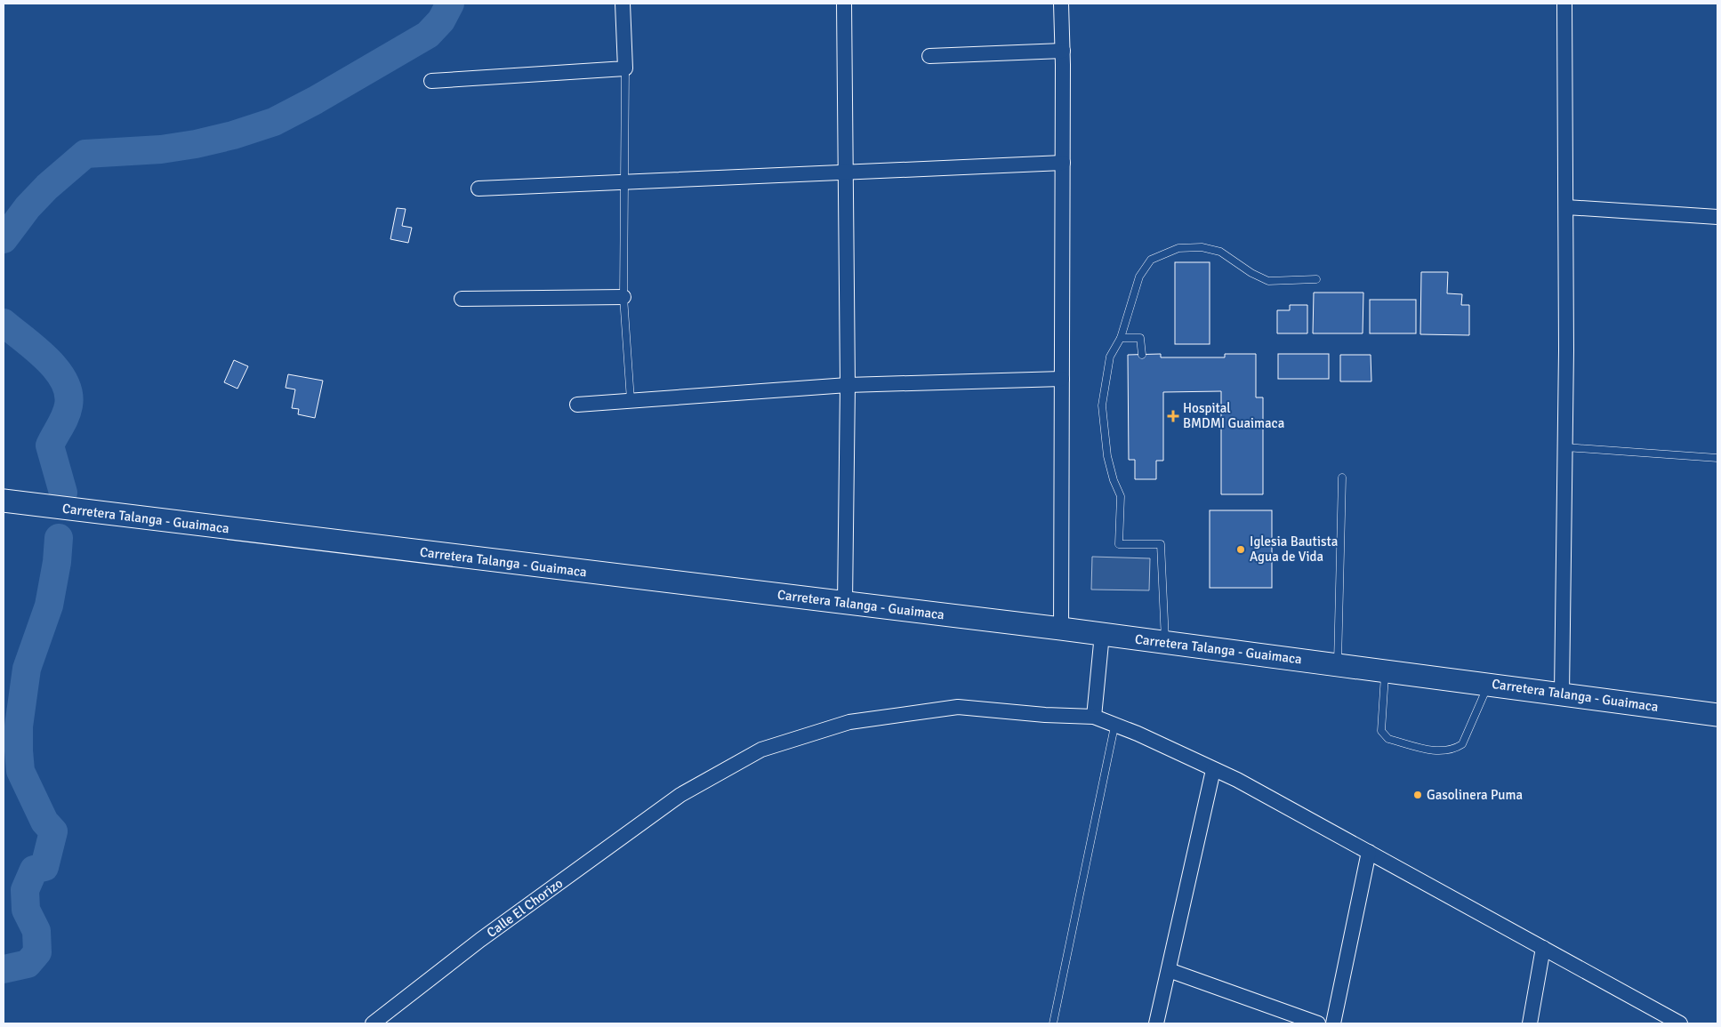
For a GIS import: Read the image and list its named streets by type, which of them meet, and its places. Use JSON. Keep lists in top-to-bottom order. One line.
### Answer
{"streets":{"main road":["Carretera Talanga - Guaimaca"],"street":["Calle El Chorizo"]},"places":{"health":["Hospital BMDMI Guaimaca"],"other":["Iglesia Bautista Agua de Vida","Gasolinera Puma"]}}
